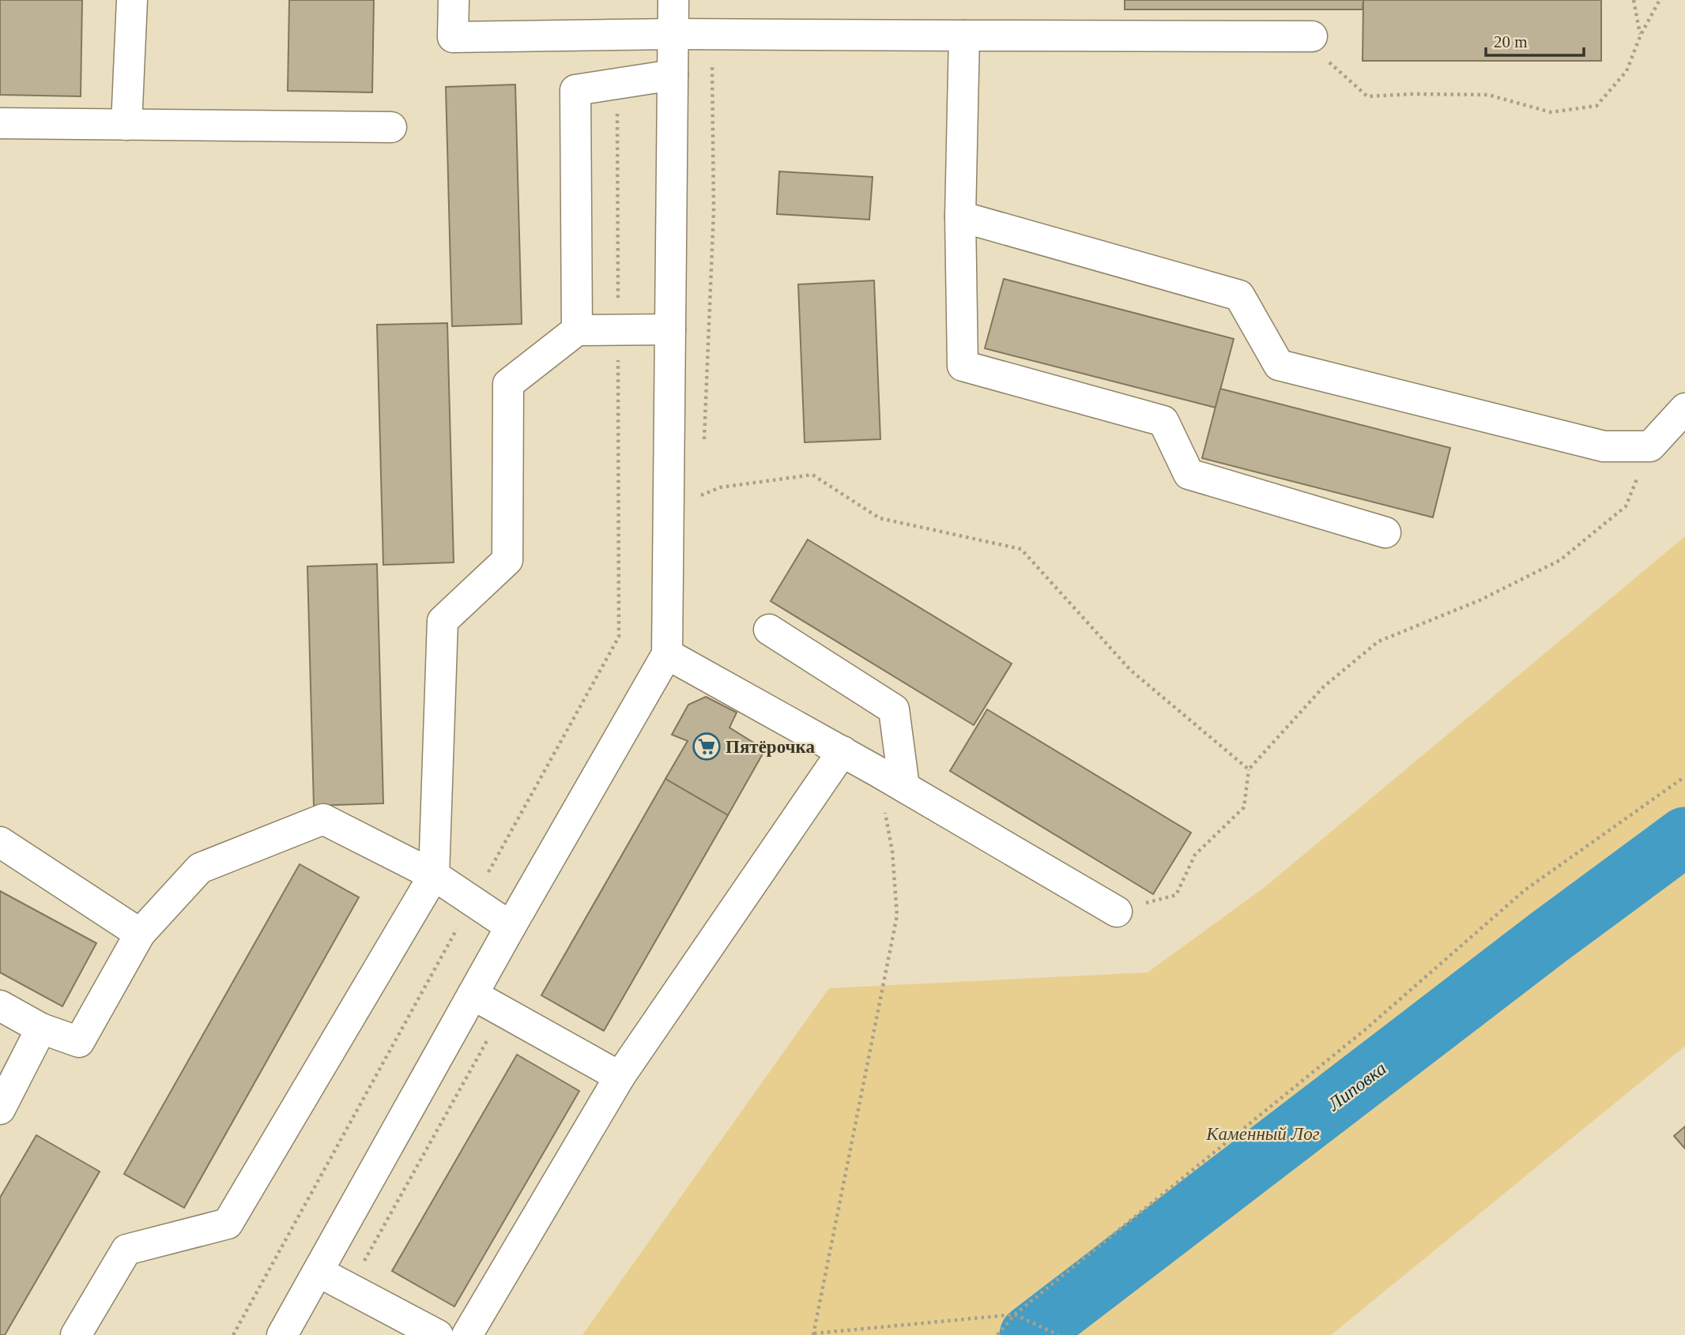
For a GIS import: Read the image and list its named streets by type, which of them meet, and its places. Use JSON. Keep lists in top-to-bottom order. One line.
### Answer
{"water":["Липовка"],"parks":["Каменный Лог"],"places":{"supermarket":["Пятёрочка"]},"scale_bar":"20 m"}
